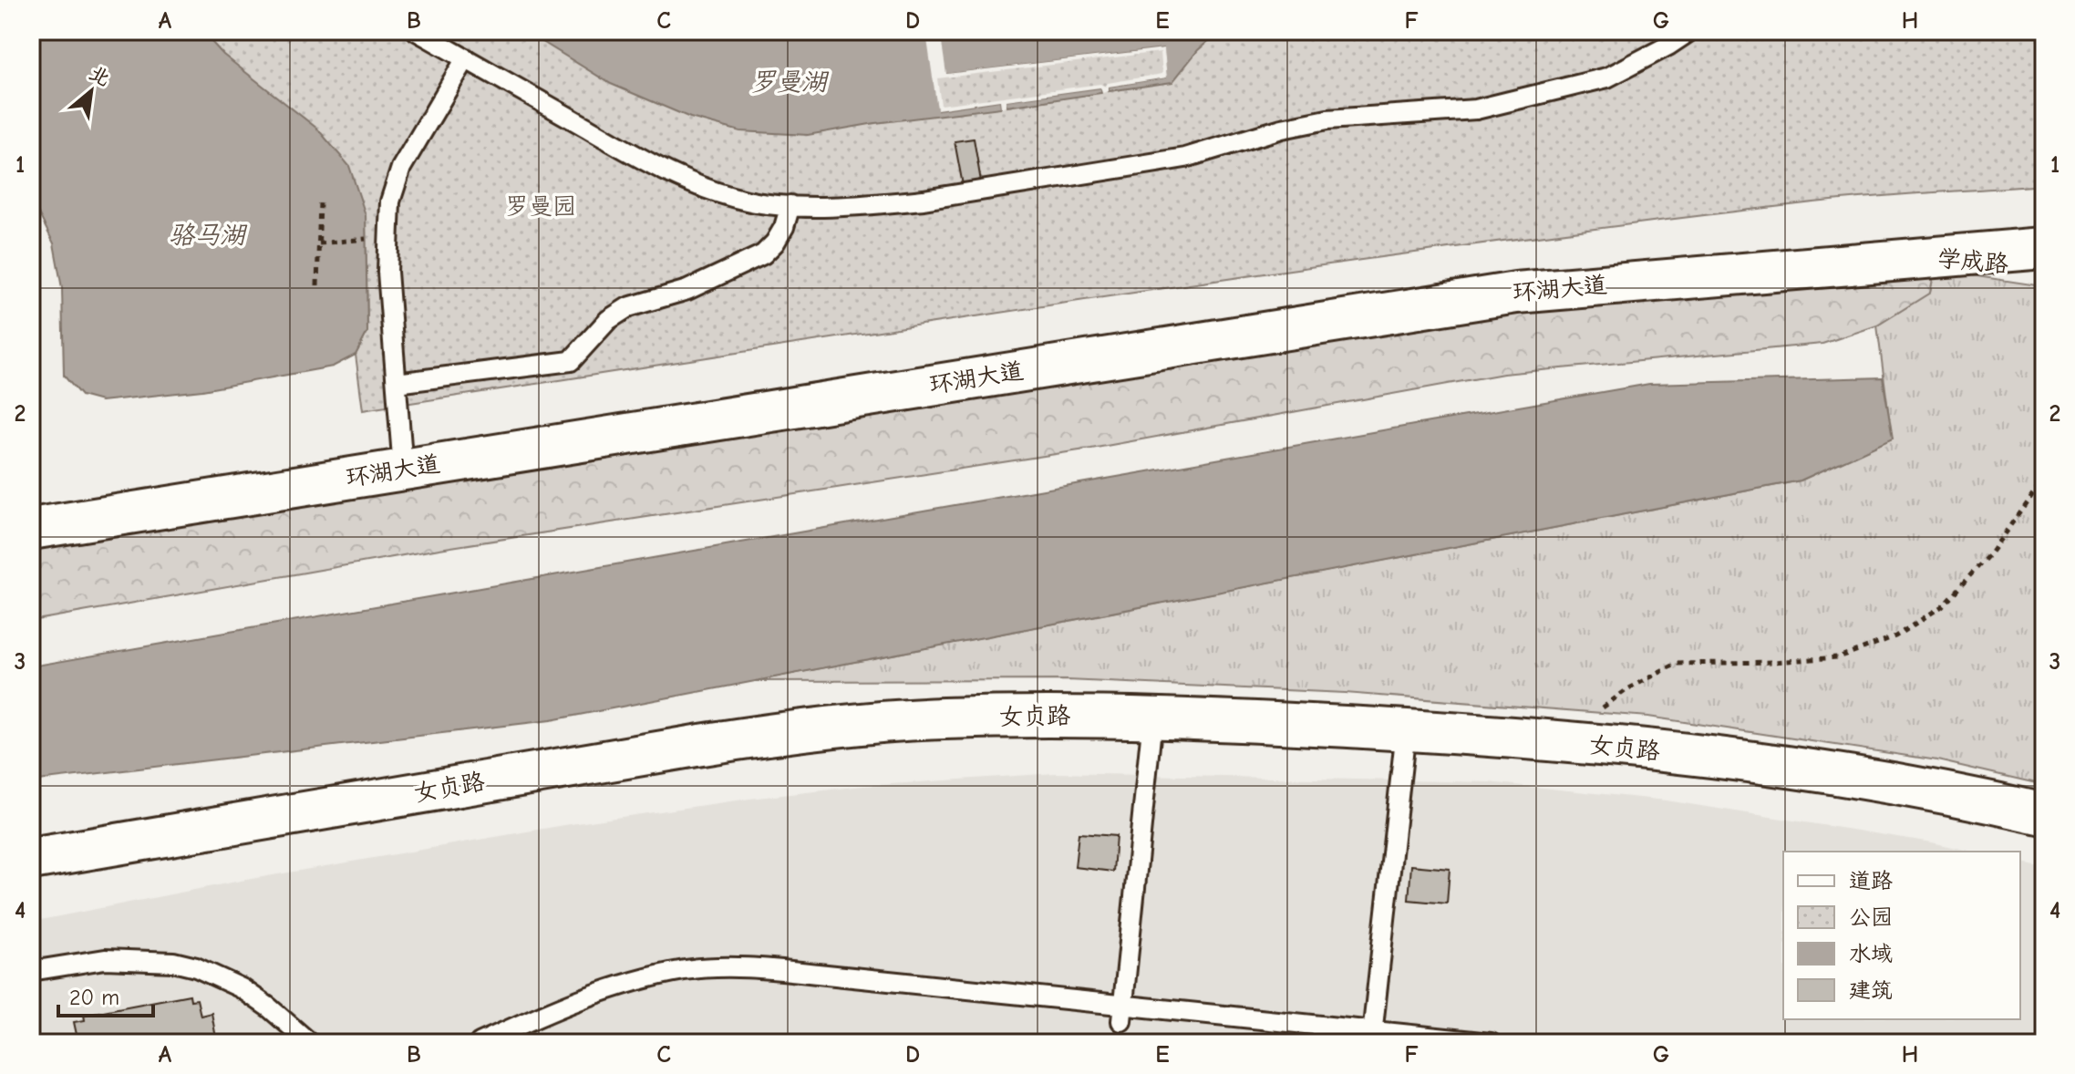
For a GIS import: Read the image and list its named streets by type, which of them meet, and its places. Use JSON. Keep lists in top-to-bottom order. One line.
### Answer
{"streets":{"main road":["学成路","环湖大道","女贞路"]},"crossings":[["学成路","环湖大道"]],"water":["罗曼湖","骆马湖"],"parks":["罗曼园"],"legend":["道路","公园","水域","建筑"],"scale_bar":"20 m","north":"top right","grid":{"columns":["A","B","C","D","E","F","G","H"],"rows":["1","2","3","4"]}}
